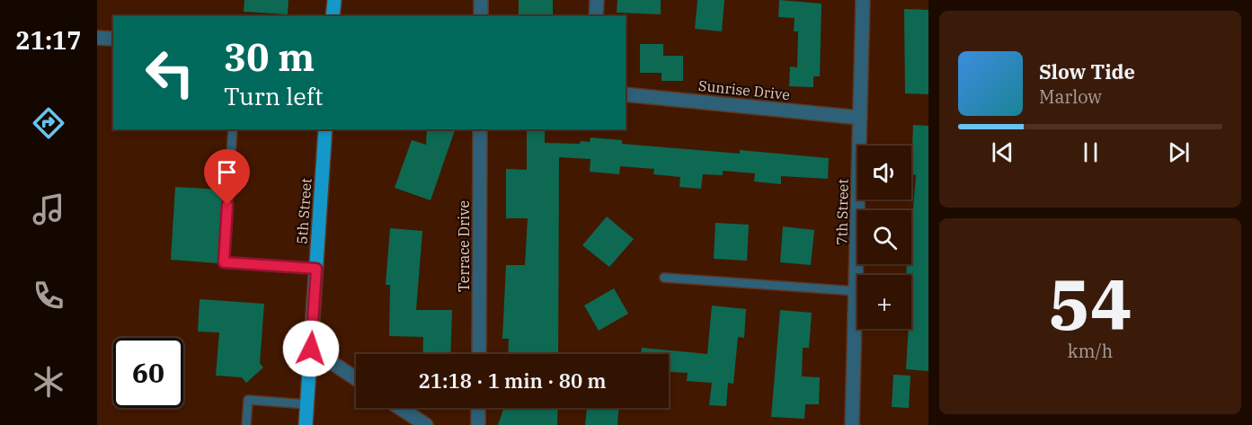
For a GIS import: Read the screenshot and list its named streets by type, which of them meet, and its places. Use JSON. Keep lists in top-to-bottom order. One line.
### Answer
{"streets":{"main road":["5th Street"],"street":["Sunrise Drive","7th Street","Terrace Drive"]},"crossings":[["Sunrise Drive","7th Street"]],"page":{"tabs":"21:17","turn":["30 m","Turn left"],"song":["Slow Tide","Marlow"],"map_buttons":"+","tile":["54","km/h"],"limit":"60","trip":"21:18 · 1 min · 80 m"}}
